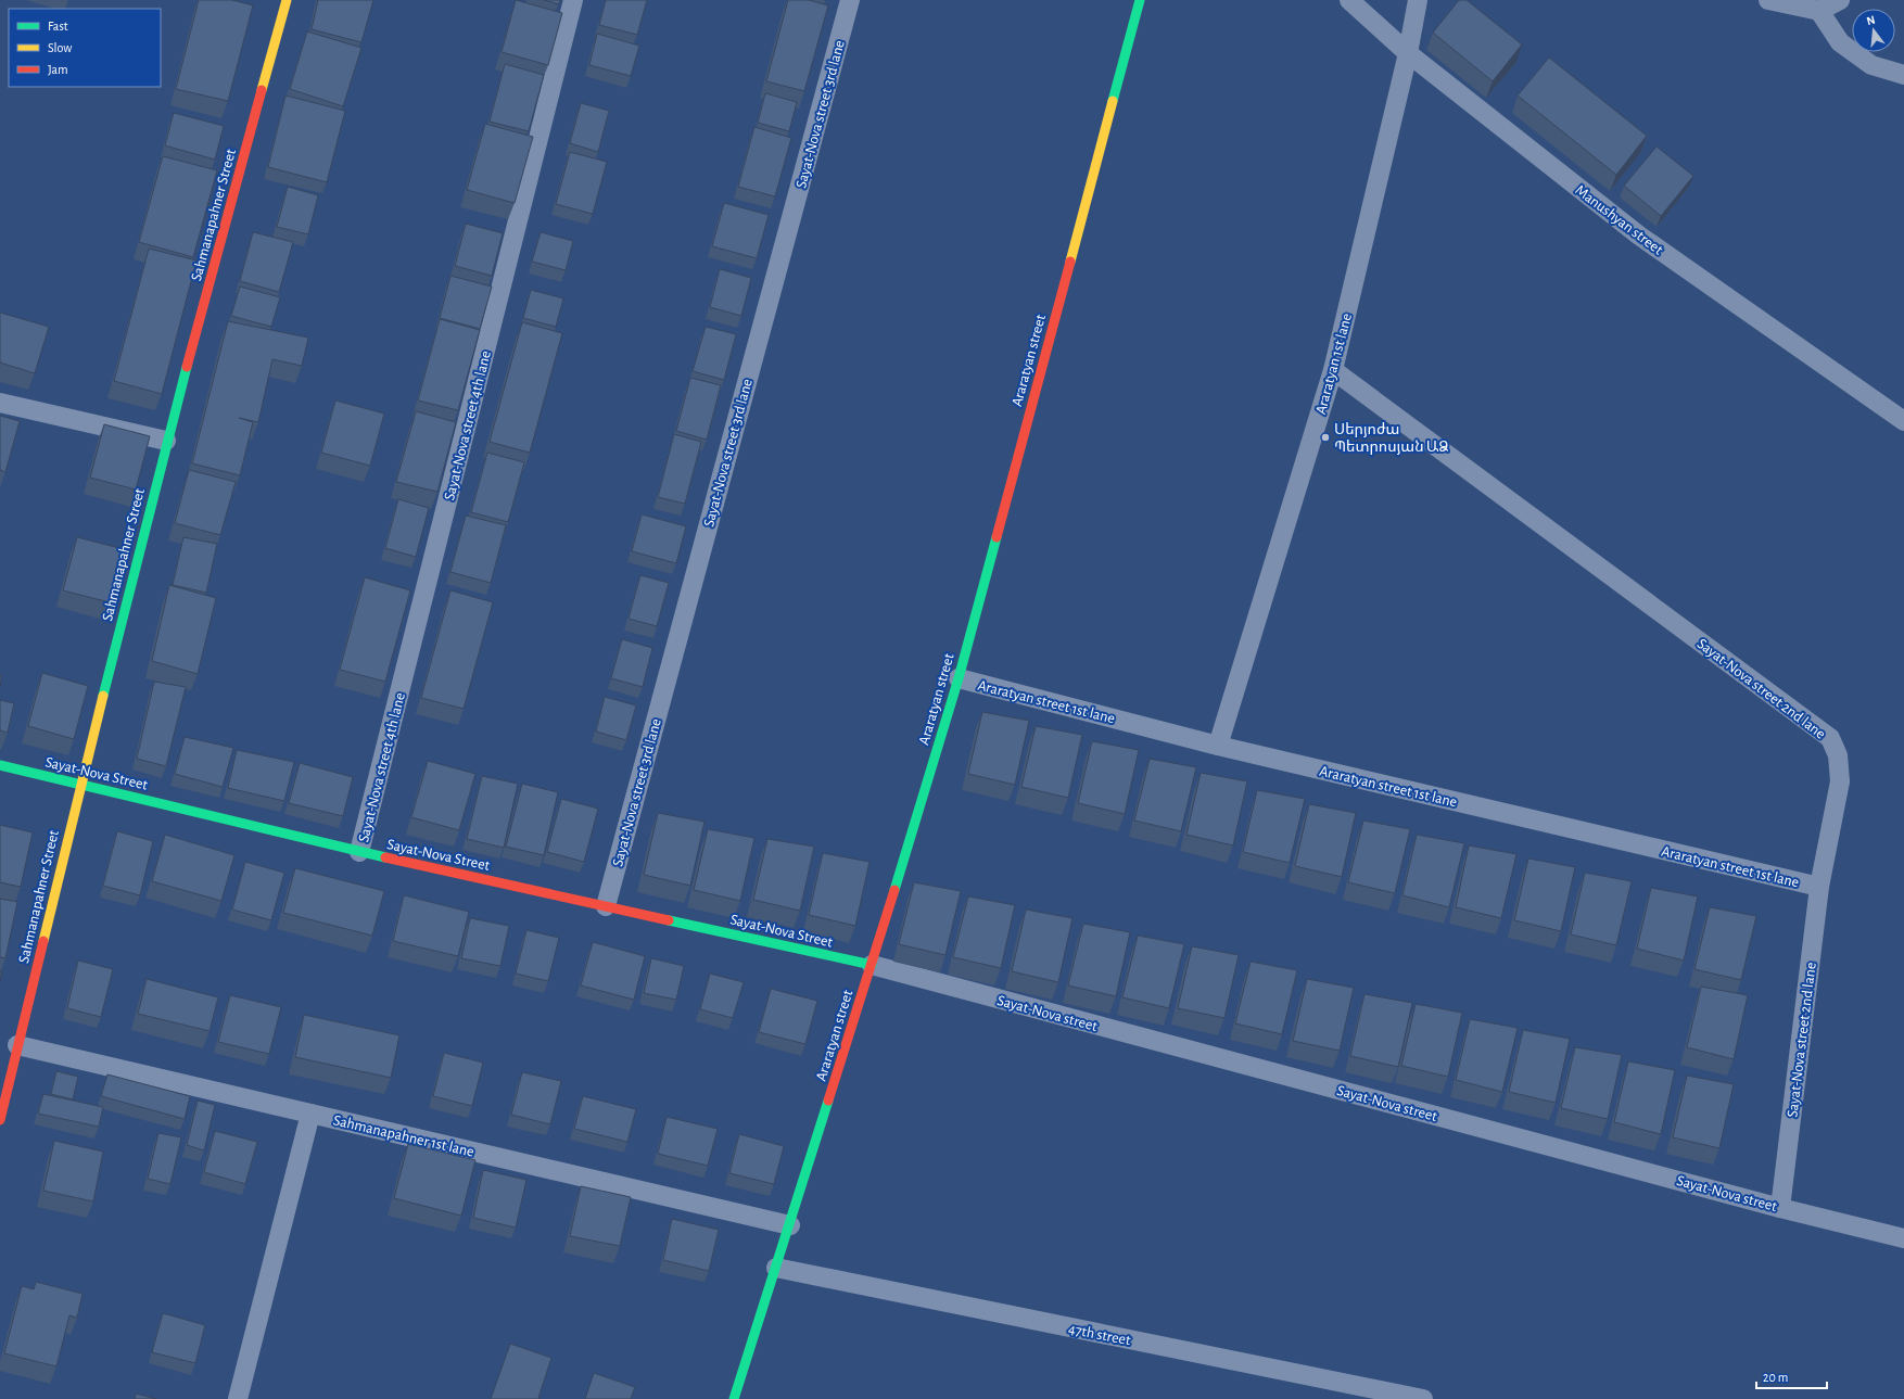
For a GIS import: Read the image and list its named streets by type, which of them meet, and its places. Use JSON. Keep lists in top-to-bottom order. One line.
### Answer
{"streets":{"street":["Sayat-Nova street 3rd lane","Sahmanapahner Street","Manushyan street","Araratyan street","Araratyan 1st lane","Sayat-Nova street 4th lane","Sayat-Nova street 2nd lane","Araratyan street 1st lane","Sayat-Nova Street","Sayat-Nova street","Sahmanapahner 1st lane","47th street"]},"crossings":[["Sayat-Nova street 3rd lane","Sayat-Nova Street"],["Sahmanapahner Street","Sayat-Nova Street"],["Sahmanapahner Street","Sahmanapahner 1st lane"],["Manushyan street","Araratyan 1st lane"],["Araratyan street","Araratyan street 1st lane"],["Araratyan street","Sayat-Nova Street"],["Araratyan street","Sayat-Nova street"],["Araratyan street","Sahmanapahner 1st lane"],["Araratyan street","47th street"],["Araratyan 1st lane","Sayat-Nova street 2nd lane"],["Araratyan 1st lane","Araratyan street 1st lane"],["Sayat-Nova street 4th lane","Sayat-Nova Street"],["Sayat-Nova street 2nd lane","Araratyan street 1st lane"],["Sayat-Nova street 2nd lane","Sayat-Nova street"],["Sayat-Nova Street","Sayat-Nova street"]],"places":["Սերյոժա Պետրոսյան ԱՁ"],"legend":["Fast","Slow","Jam"],"scale_bar":"20 m","north":"top"}
